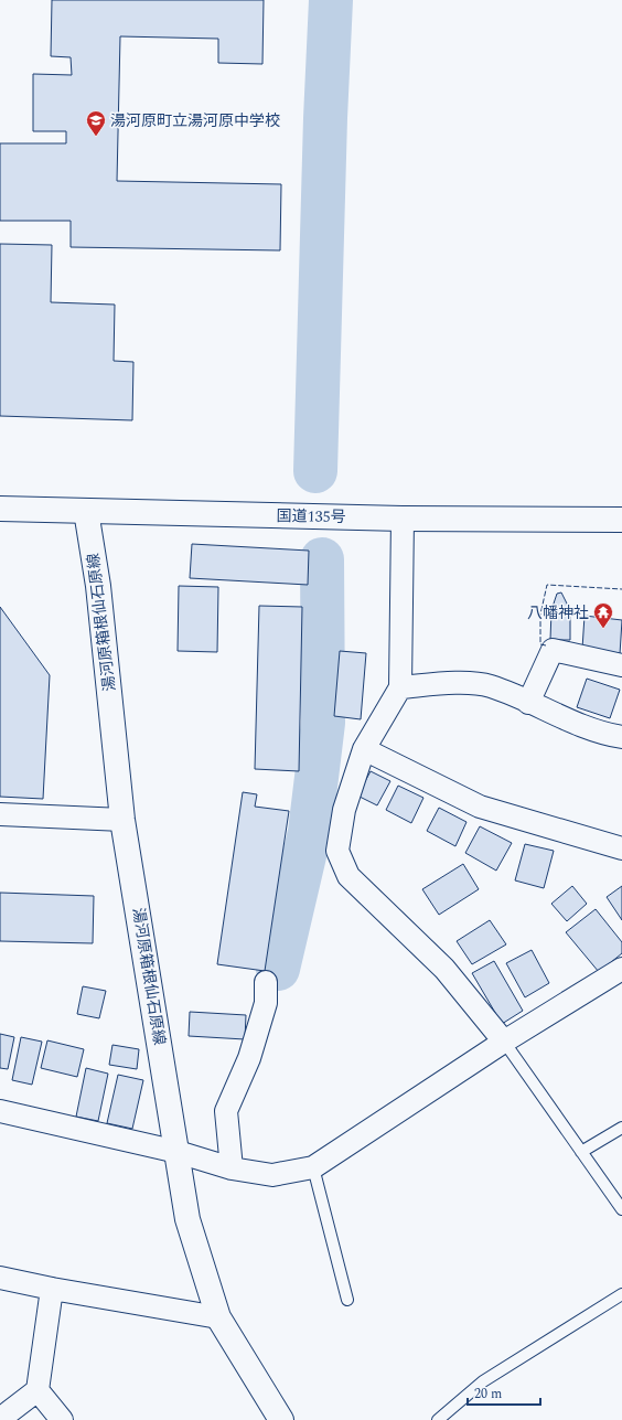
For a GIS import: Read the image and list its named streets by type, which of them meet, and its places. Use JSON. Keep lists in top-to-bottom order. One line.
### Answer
{"streets":{"main road":["国道135号","湯河原箱根仙石原線"]},"crossings":[["国道135号","湯河原箱根仙石原線"]],"places":{"school or university":["湯河原町立湯河原中学校"],"temple":["八幡神社"]},"scale_bar":"20 m"}
